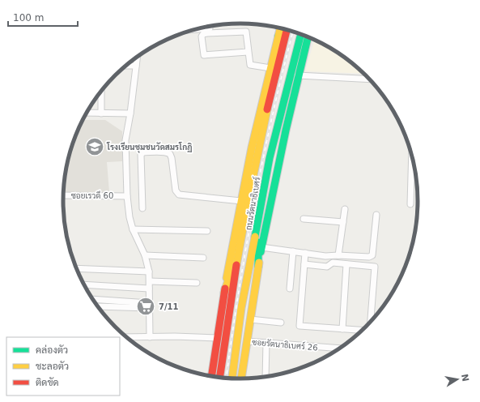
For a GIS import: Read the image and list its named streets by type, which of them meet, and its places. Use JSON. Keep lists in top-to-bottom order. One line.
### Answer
{"streets":{"main road":["ถนนรัตนาธิเบศร์"],"street":["ซอยเรวดี 60","ซอยรัตนาธิเบศร์ 26"]},"crossings":[["ถนนรัตนาธิเบศร์","ซอยรัตนาธิเบศร์ 26"]],"places":{"school or university":["โรงเรียนชุมชนวัดสมรโกฏิ"],"supermarket":["7/11"]},"legend":["คล่องตัว","ชะลอตัว","ติดขัด"],"scale_bar":"100 m","north":"right"}
